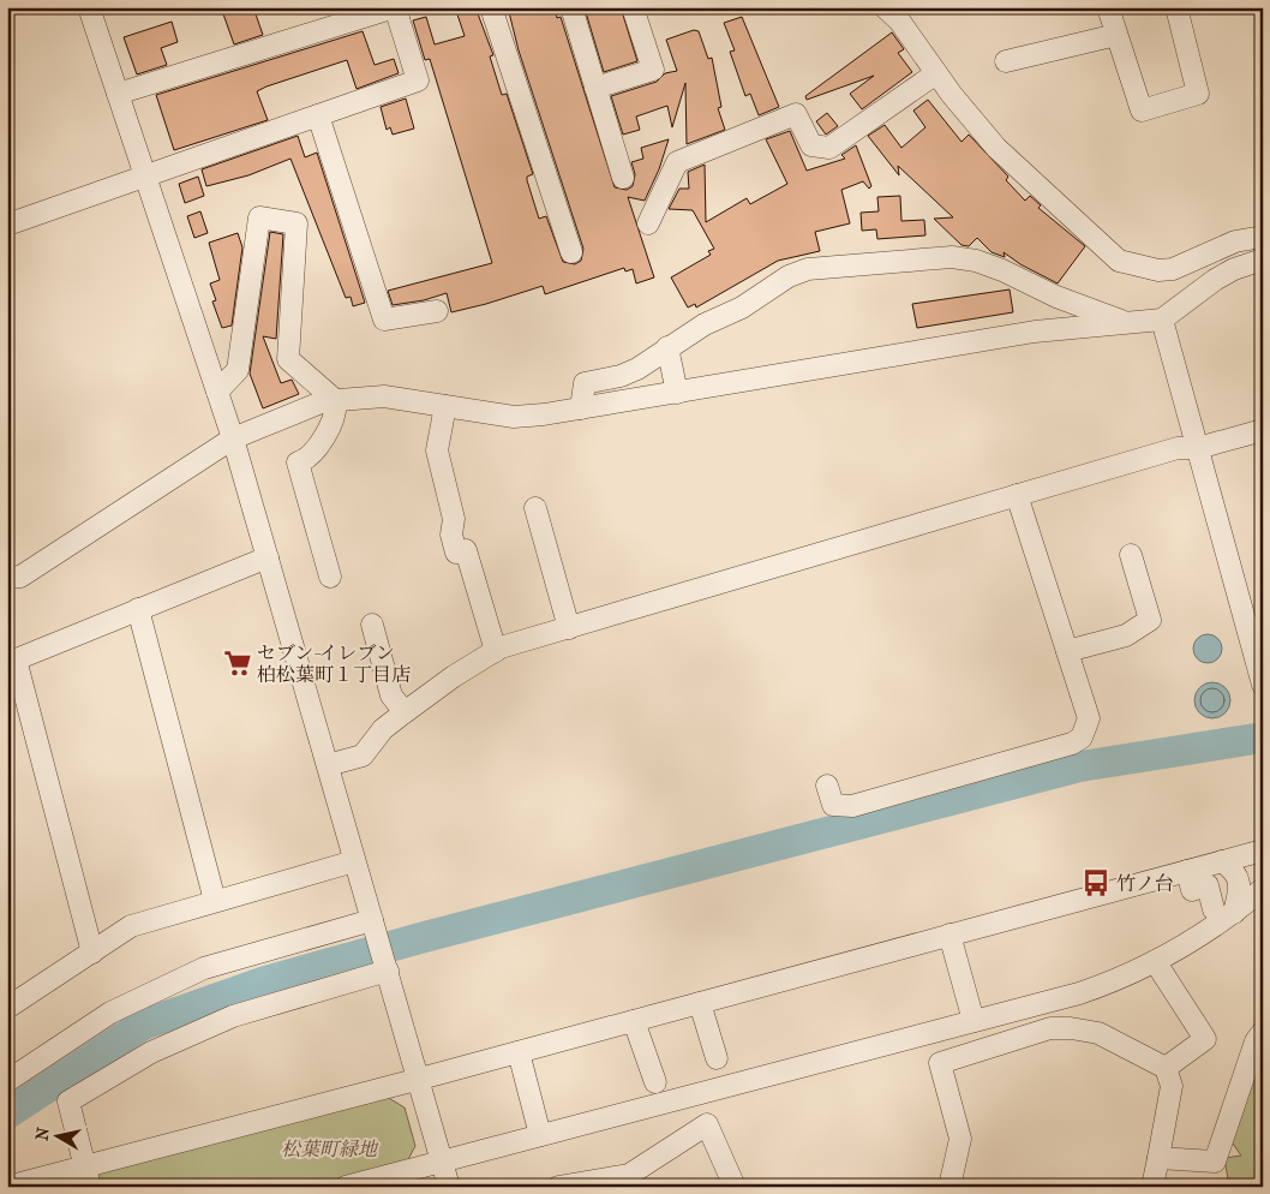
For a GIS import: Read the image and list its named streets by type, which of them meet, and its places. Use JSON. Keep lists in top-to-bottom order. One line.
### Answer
{"parks":["松葉町緑地"],"places":{"supermarket":["セブン-イレブン 柏松葉町１丁目店"],"bus stop":["竹ノ台"]},"north":"left"}
